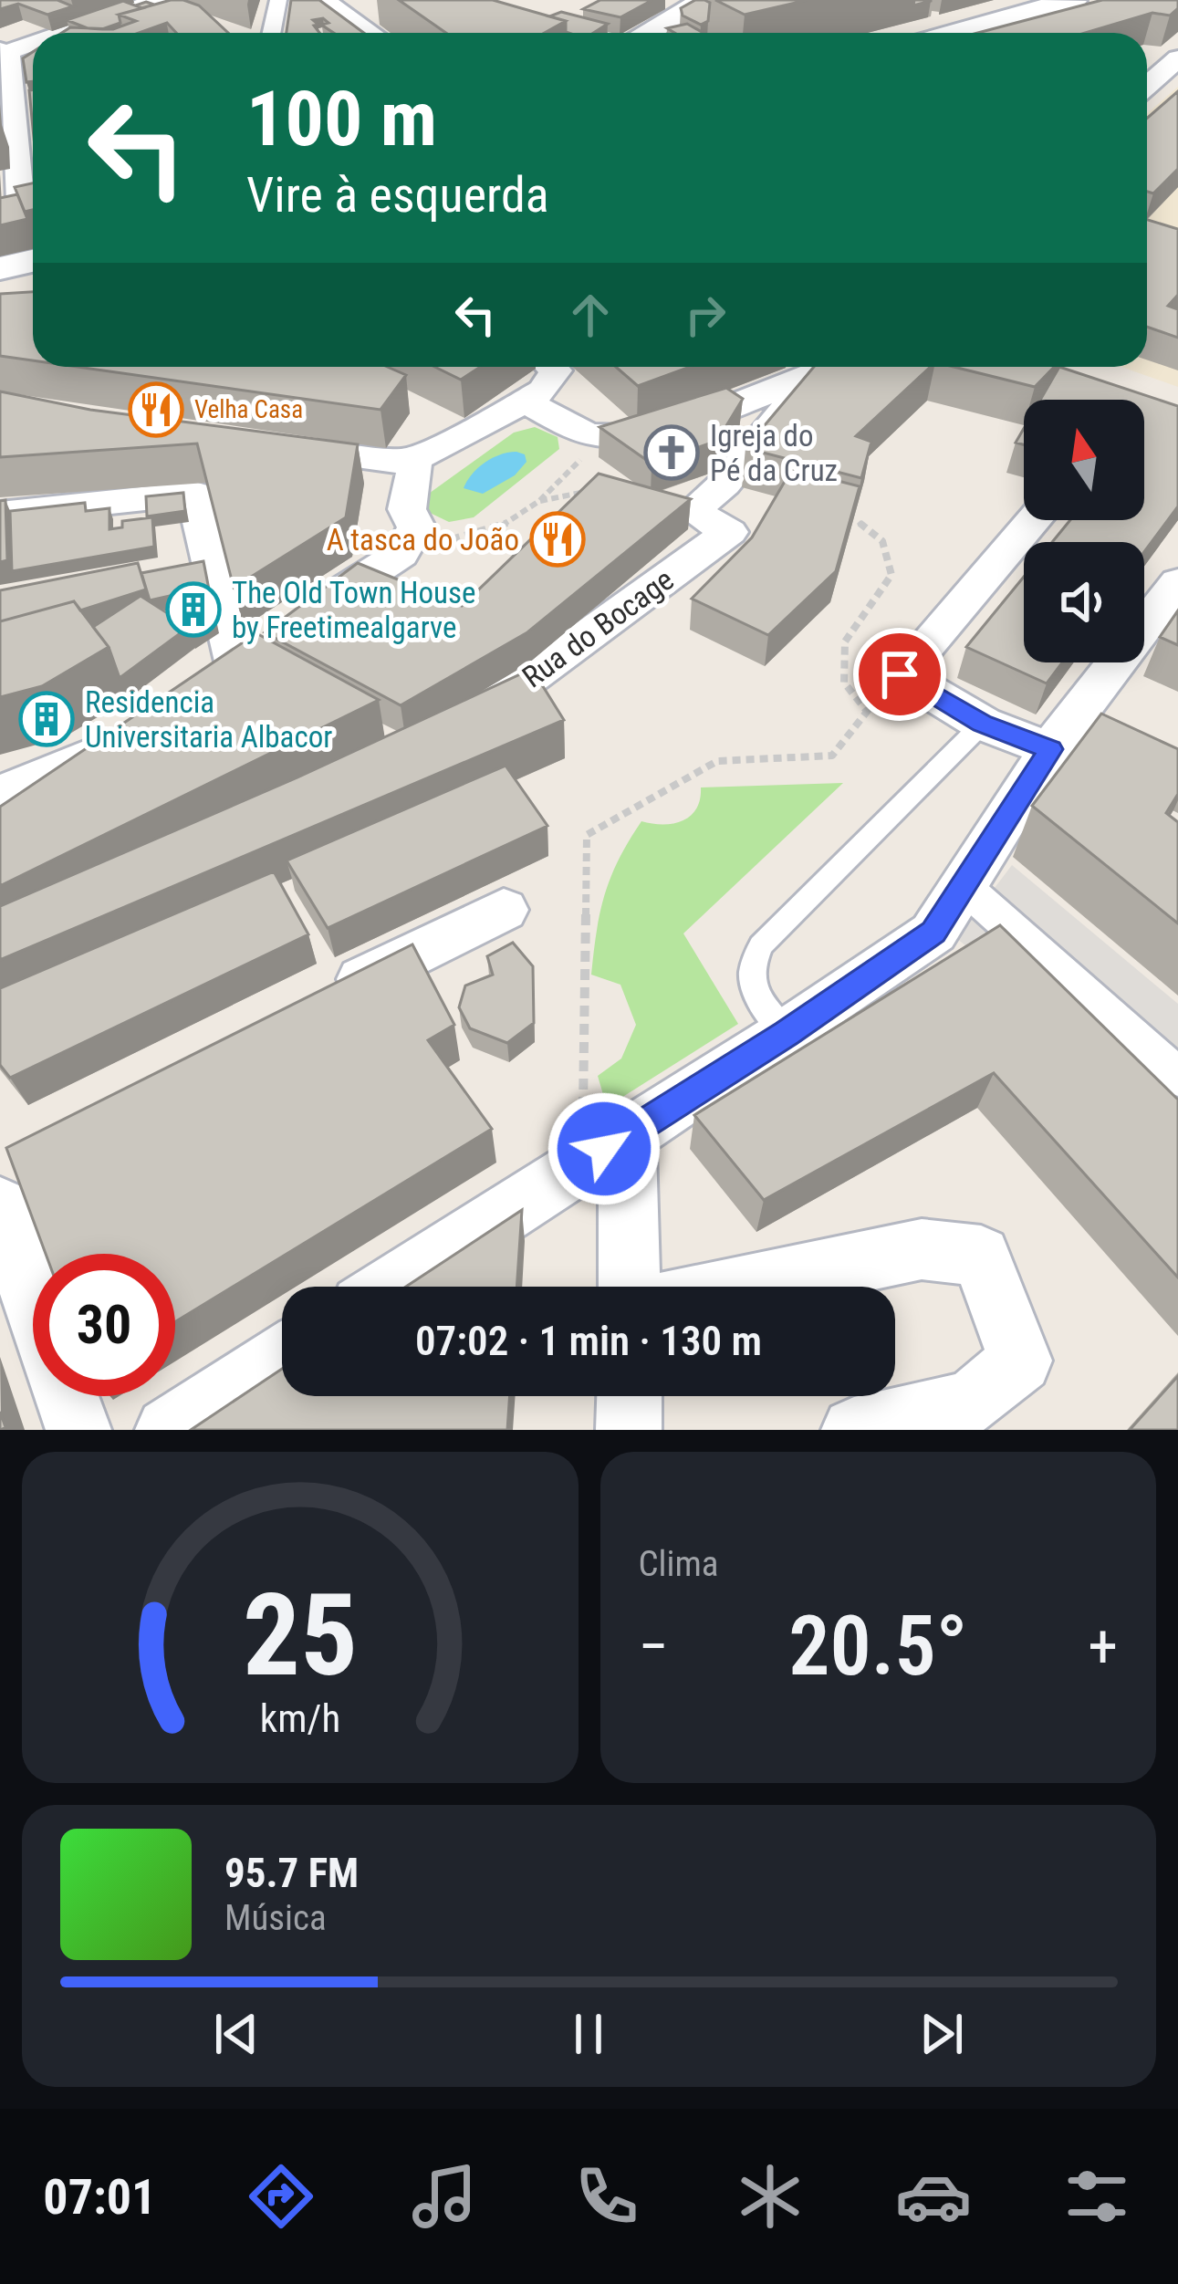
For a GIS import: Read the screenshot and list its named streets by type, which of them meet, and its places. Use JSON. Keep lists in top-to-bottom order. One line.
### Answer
{"streets":{"street":["Rua do Bocage"]},"places":{"restaurant":["Velha Casa","A tasca do João"],"church":["Igreja do Pé da Cruz"],"building":["The Old Town House by Freetimealgarve","Residencia Universitaria Albacor"]},"north":"top","page":{"turn":["100 m","Vire à esquerda"],"limit":"30","trip":"07:02 · 1 min · 130 m","tile":"Clima","heat":["−","20.5°","+"],"song":["95.7 FM","Música"],"tabs":"07:01","gauge":["25","km/h"]}}
